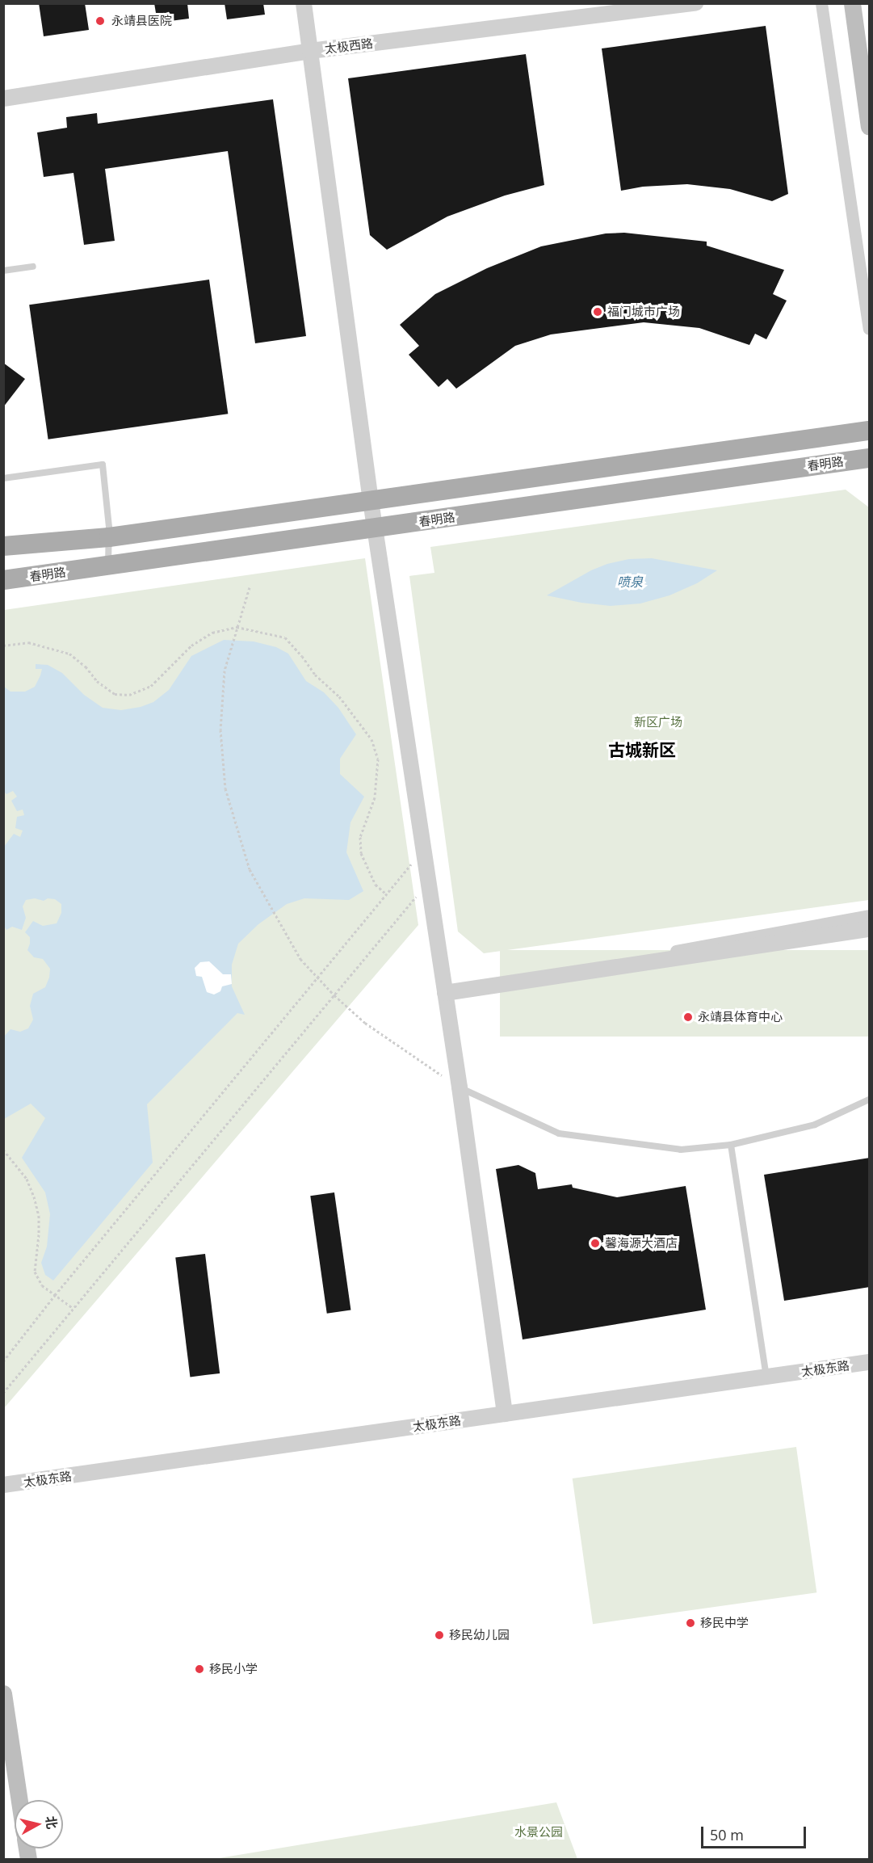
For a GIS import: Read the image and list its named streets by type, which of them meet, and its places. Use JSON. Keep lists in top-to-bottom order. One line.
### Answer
{"streets":{"main road":["春明路"],"street":["太极西路","太极东路"]},"districts":["古城新区"],"water":["喷泉"],"parks":["新区广场","水景公园"],"places":["永靖县医院","福门城市广场","永靖县体育中心","馨海源大酒店","移民中学","移民幼儿园","移民小学"],"scale_bar":"50 m","north":"right"}
